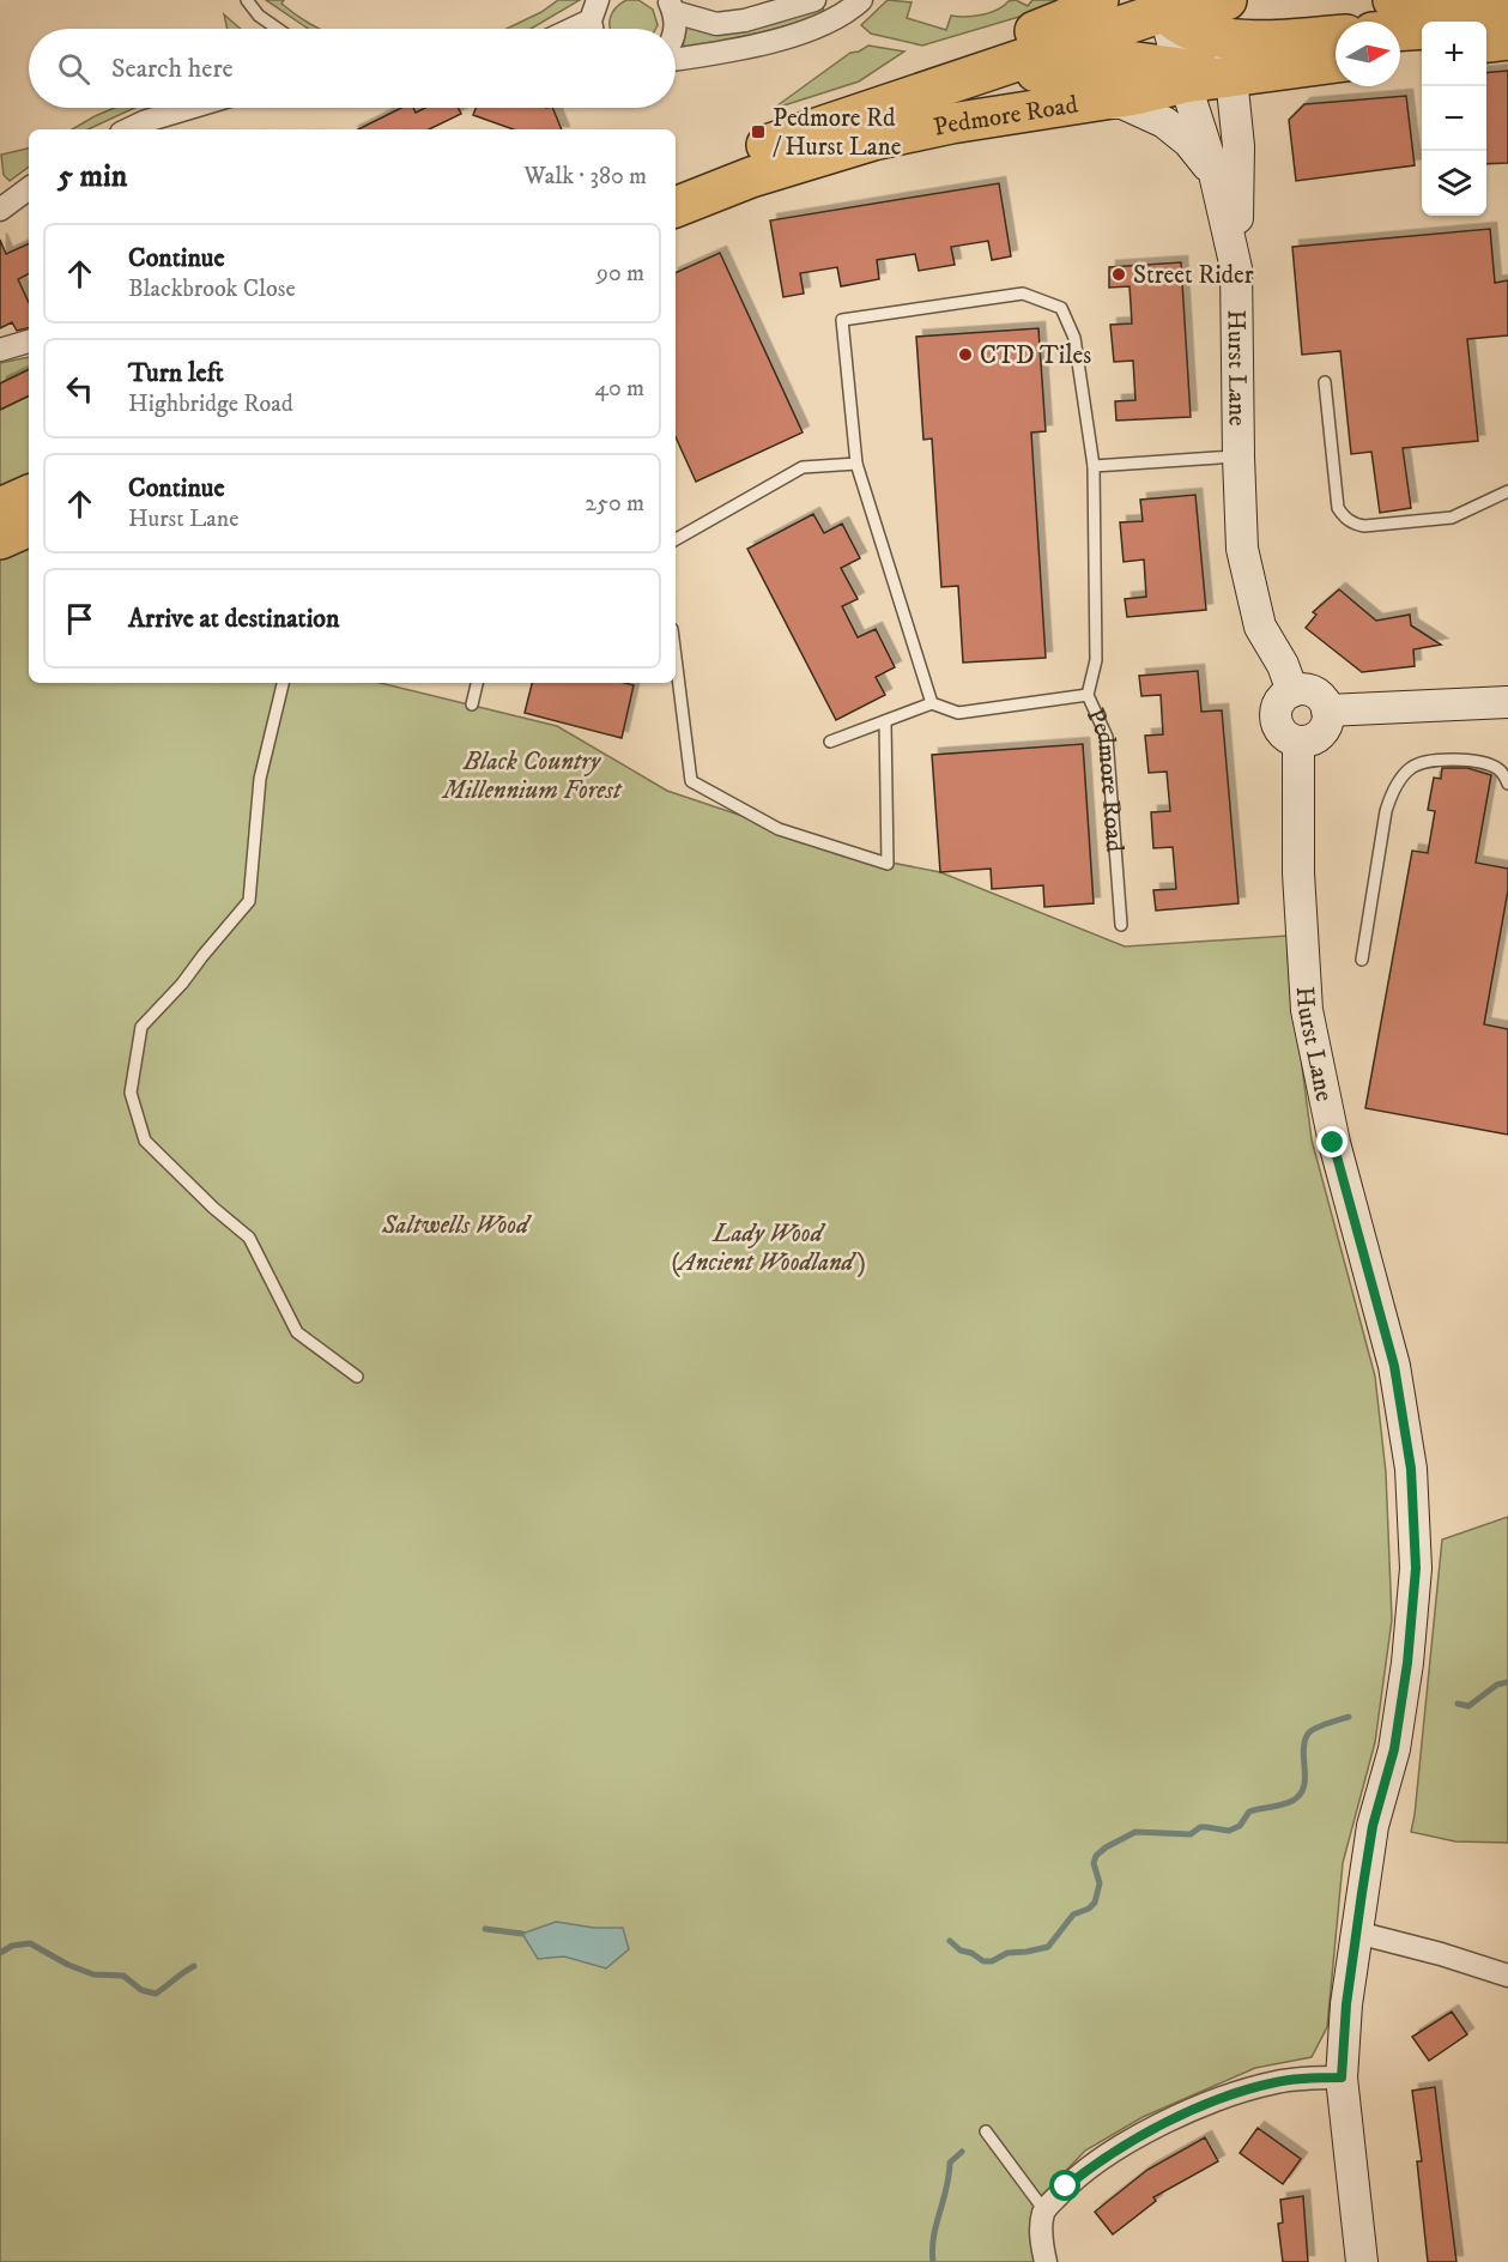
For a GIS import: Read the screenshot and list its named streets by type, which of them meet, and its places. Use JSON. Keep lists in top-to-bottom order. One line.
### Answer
{"streets":{"highway":["Pedmore Road"],"street":["Hurst Lane"]},"crossings":[["Pedmore Road","Hurst Lane"]],"parks":["Black Country Millennium Forest","Saltwells Wood","Lady Wood (Ancient Woodland)"],"places":{"transit":["Pedmore Rd / Hurst Lane"],"other":["Street Rider","CTD Tiles"]},"north":"right","page":{"map_buttons":["+","−"],"search":"Search here","heading":["5 min","Walk · 380 m"],"list":[["Continue","Blackbrook Close","90 m"],["Turn left","Highbridge Road","40 m"],["Continue","Hurst Lane","250 m"],"Arrive at destination"]}}
